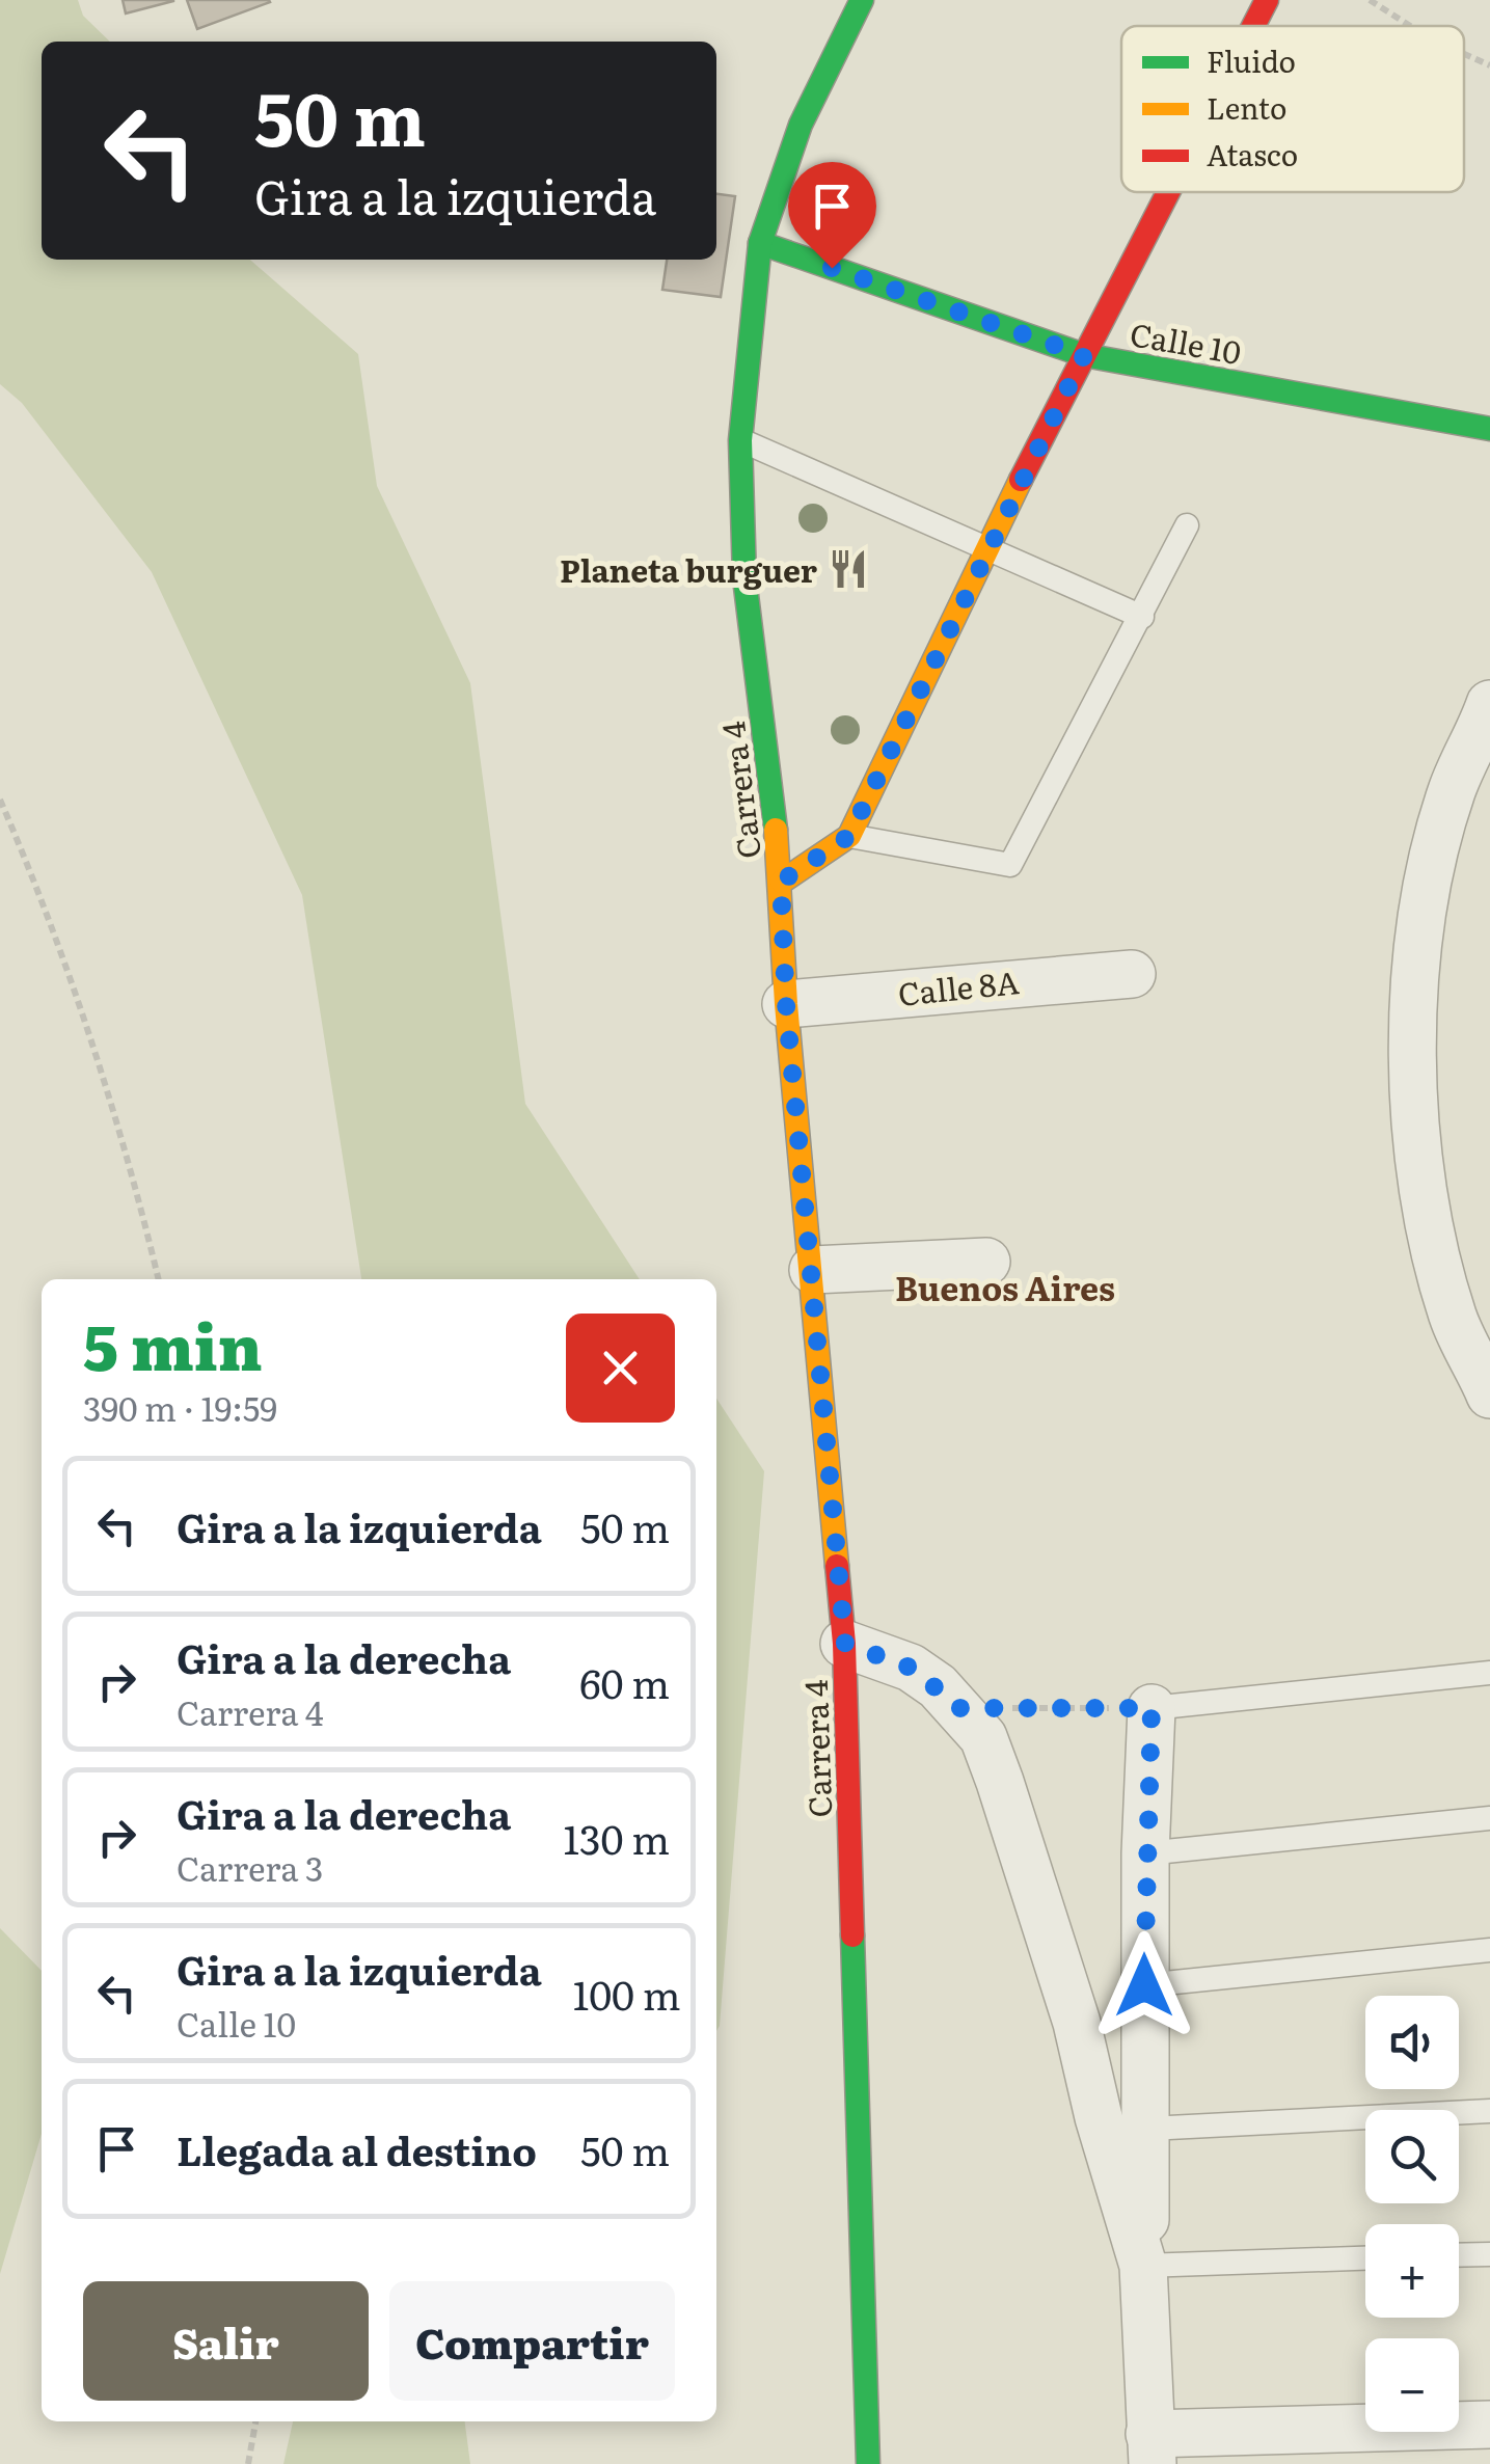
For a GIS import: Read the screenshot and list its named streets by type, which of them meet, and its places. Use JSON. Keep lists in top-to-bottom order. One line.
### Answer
{"streets":{"main road":["Calle 10","Carrera 4"],"street":["Calle 8A"]},"crossings":[["Calle 10","Carrera 4"],["Carrera 4","Calle 8A"]],"districts":["Buenos Aires"],"places":{"restaurant":["Planeta burguer"]},"legend":["Fluido","Lento","Atasco"],"page":{"turn":["50 m","Gira a la izquierda"],"heading":["5 min","390 m · 19:59"],"list":[{"name":"Gira a la izquierda","value":"50 m"},{"name":"Gira a la derecha","note":"Carrera 4","value":"60 m"},{"name":"Gira a la derecha","note":"Carrera 3","value":"130 m"},{"name":"Gira a la izquierda","note":"Calle 10","value":"100 m"},{"name":"Llegada al destino","value":"50 m"}],"map_buttons":["+","−"],"buttons":["Salir","Compartir"]}}
